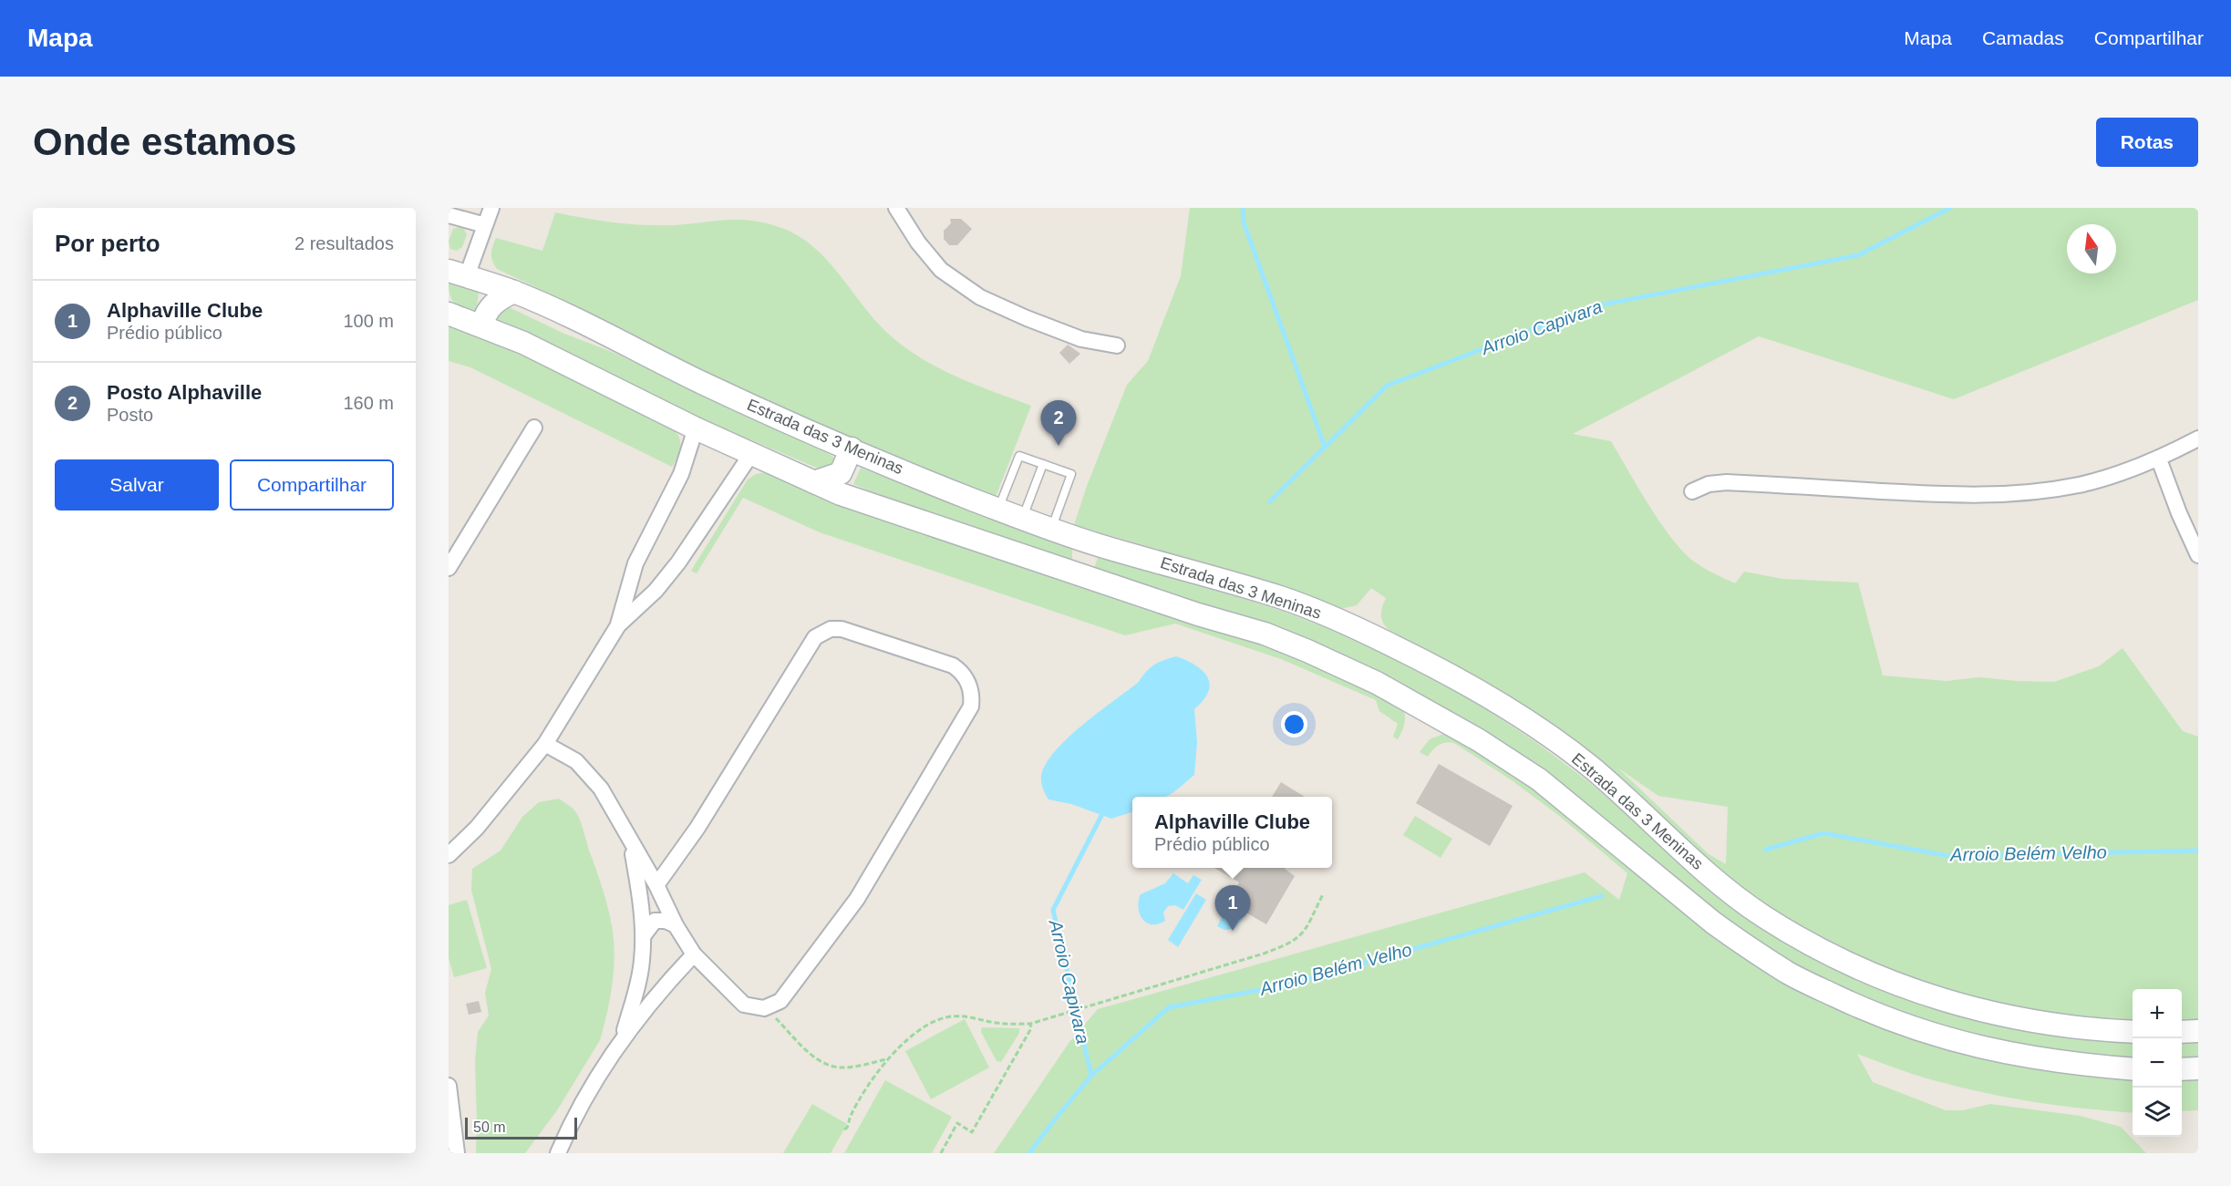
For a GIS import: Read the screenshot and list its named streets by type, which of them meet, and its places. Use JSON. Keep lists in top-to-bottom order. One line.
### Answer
{"streets":{"main road":["Estrada das 3 Meninas"]},"water":["Arroio Capivara","Arroio Belém Velho"],"scale_bar":"50 m","north":"top","page":{"header":"Mapa","nav":["Mapa","Camadas","Compartilhar"],"buttons":["Rotas",["Salvar","Compartilhar"]],"title":"Onde estamos","heading":["Por perto","2 resultados"],"list":[{"mark":"1","name":"Alphaville Clube","note":"Prédio público","value":"100 m"},{"mark":"2","name":"Posto Alphaville","note":"Posto","value":"160 m"}],"pins":["2","1"],"popup":["Alphaville Clube","Prédio público"],"map_buttons":["+","−"],"scale":"50 m"}}
